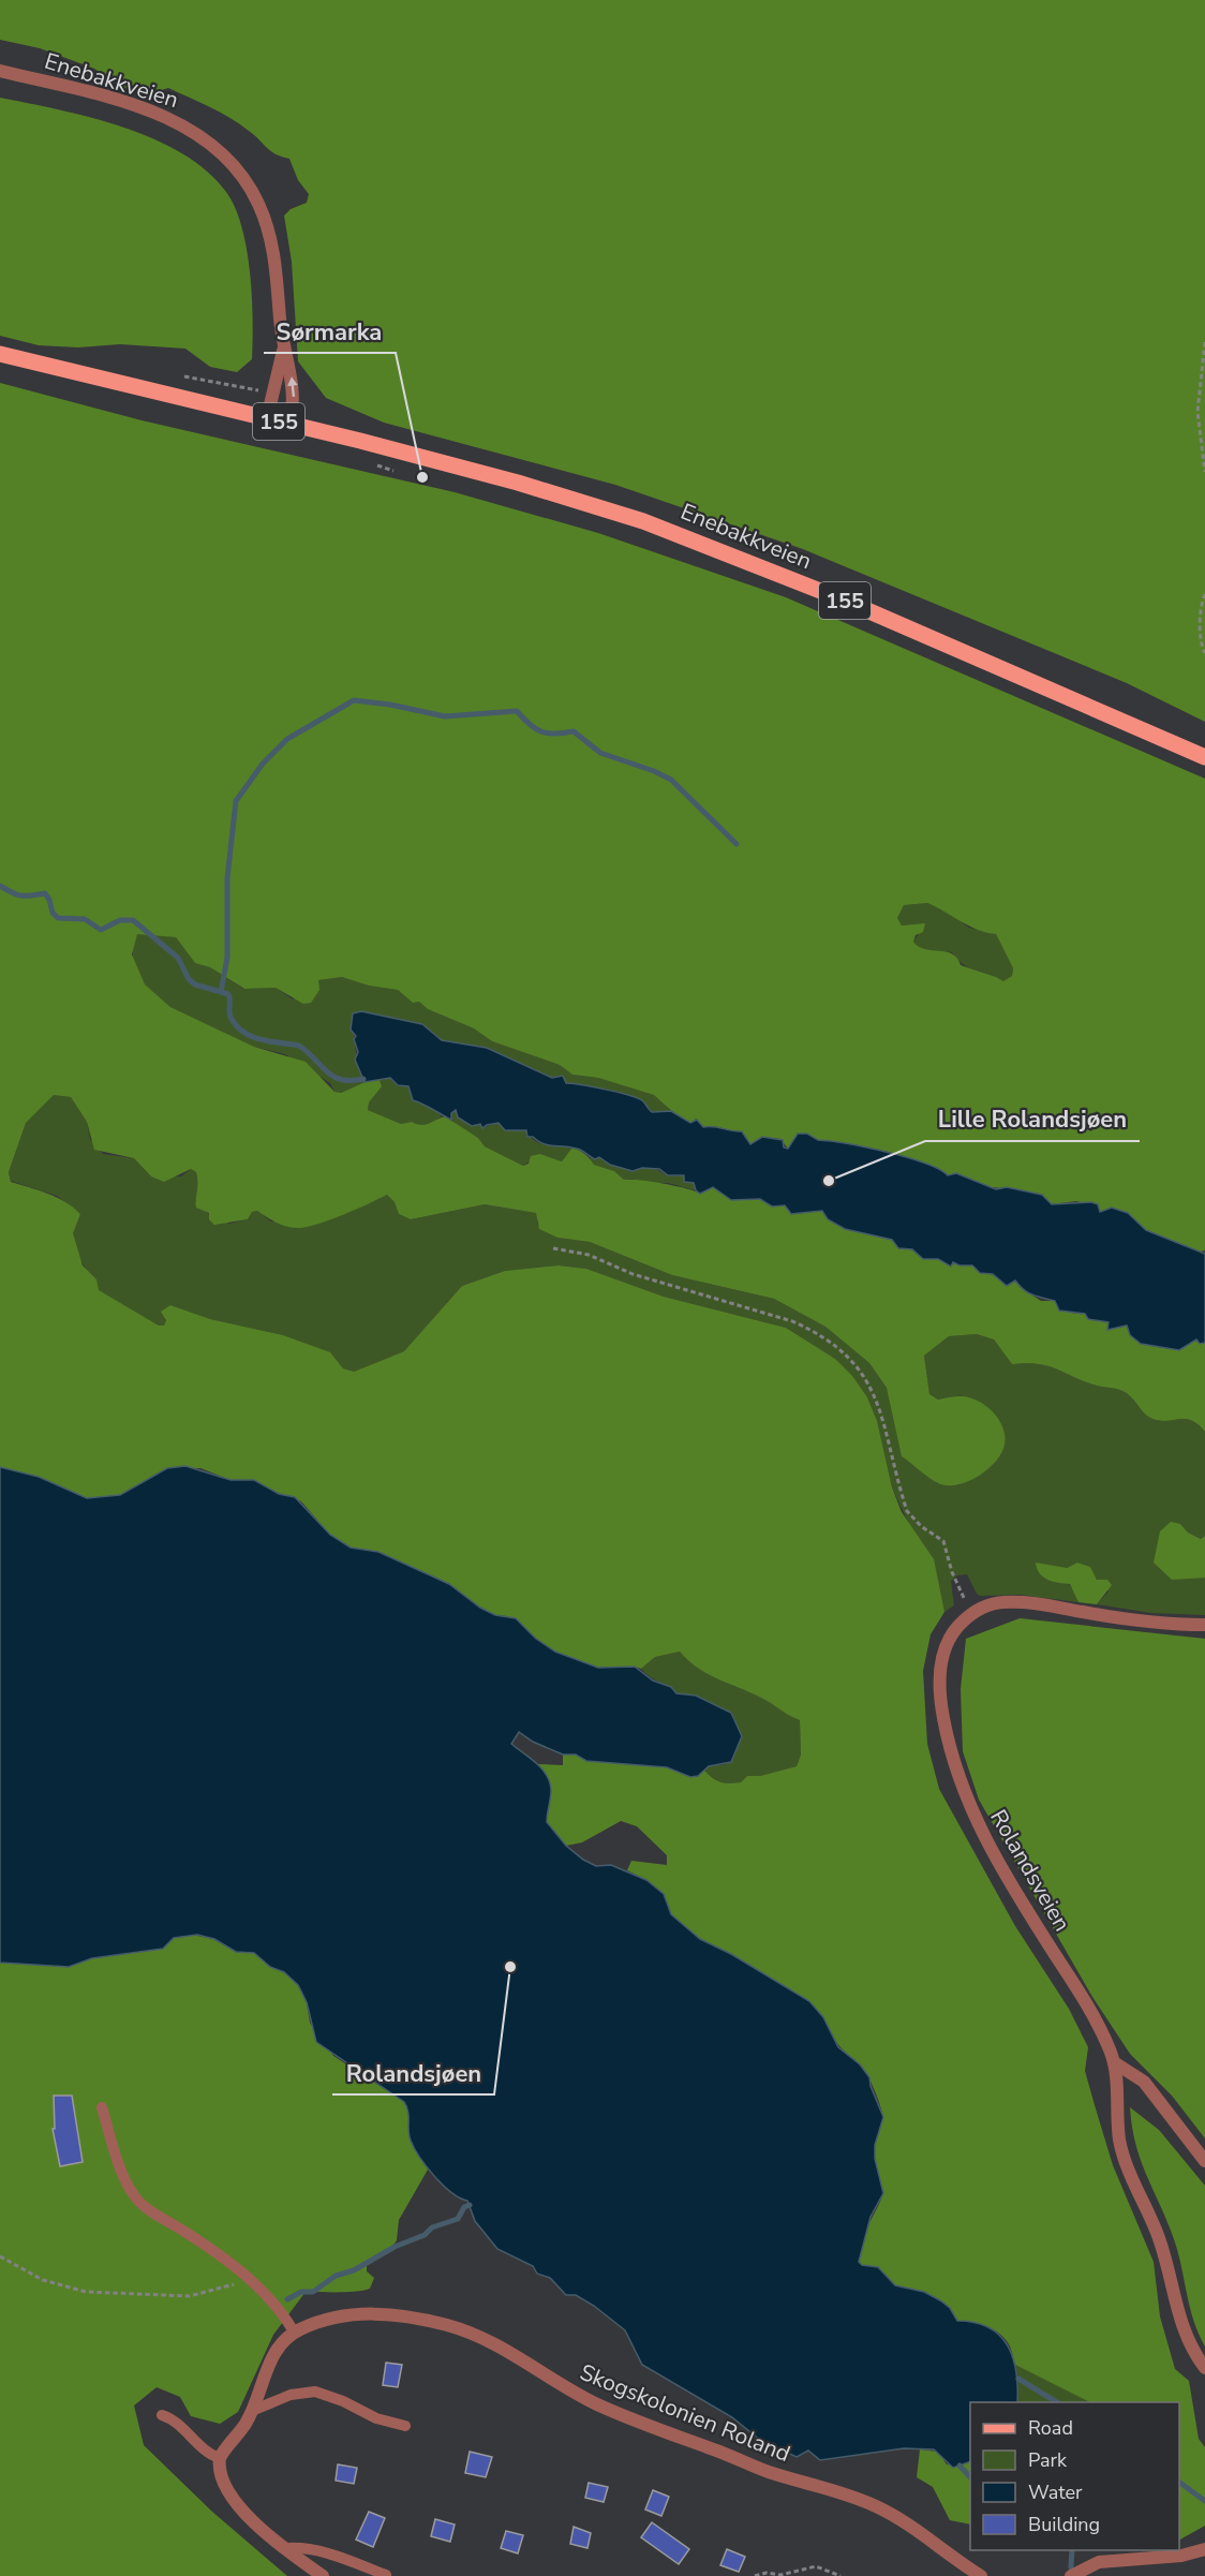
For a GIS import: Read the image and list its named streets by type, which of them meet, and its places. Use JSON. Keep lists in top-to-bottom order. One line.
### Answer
{"streets":{"main road":["Enebakkveien","155"],"street":["Rolandsveien","Skogskolonien Roland"]},"places":["Sørmarka","Lille Rolandsjøen","Rolandsjøen"],"legend":["Road","Park","Water","Building"]}
